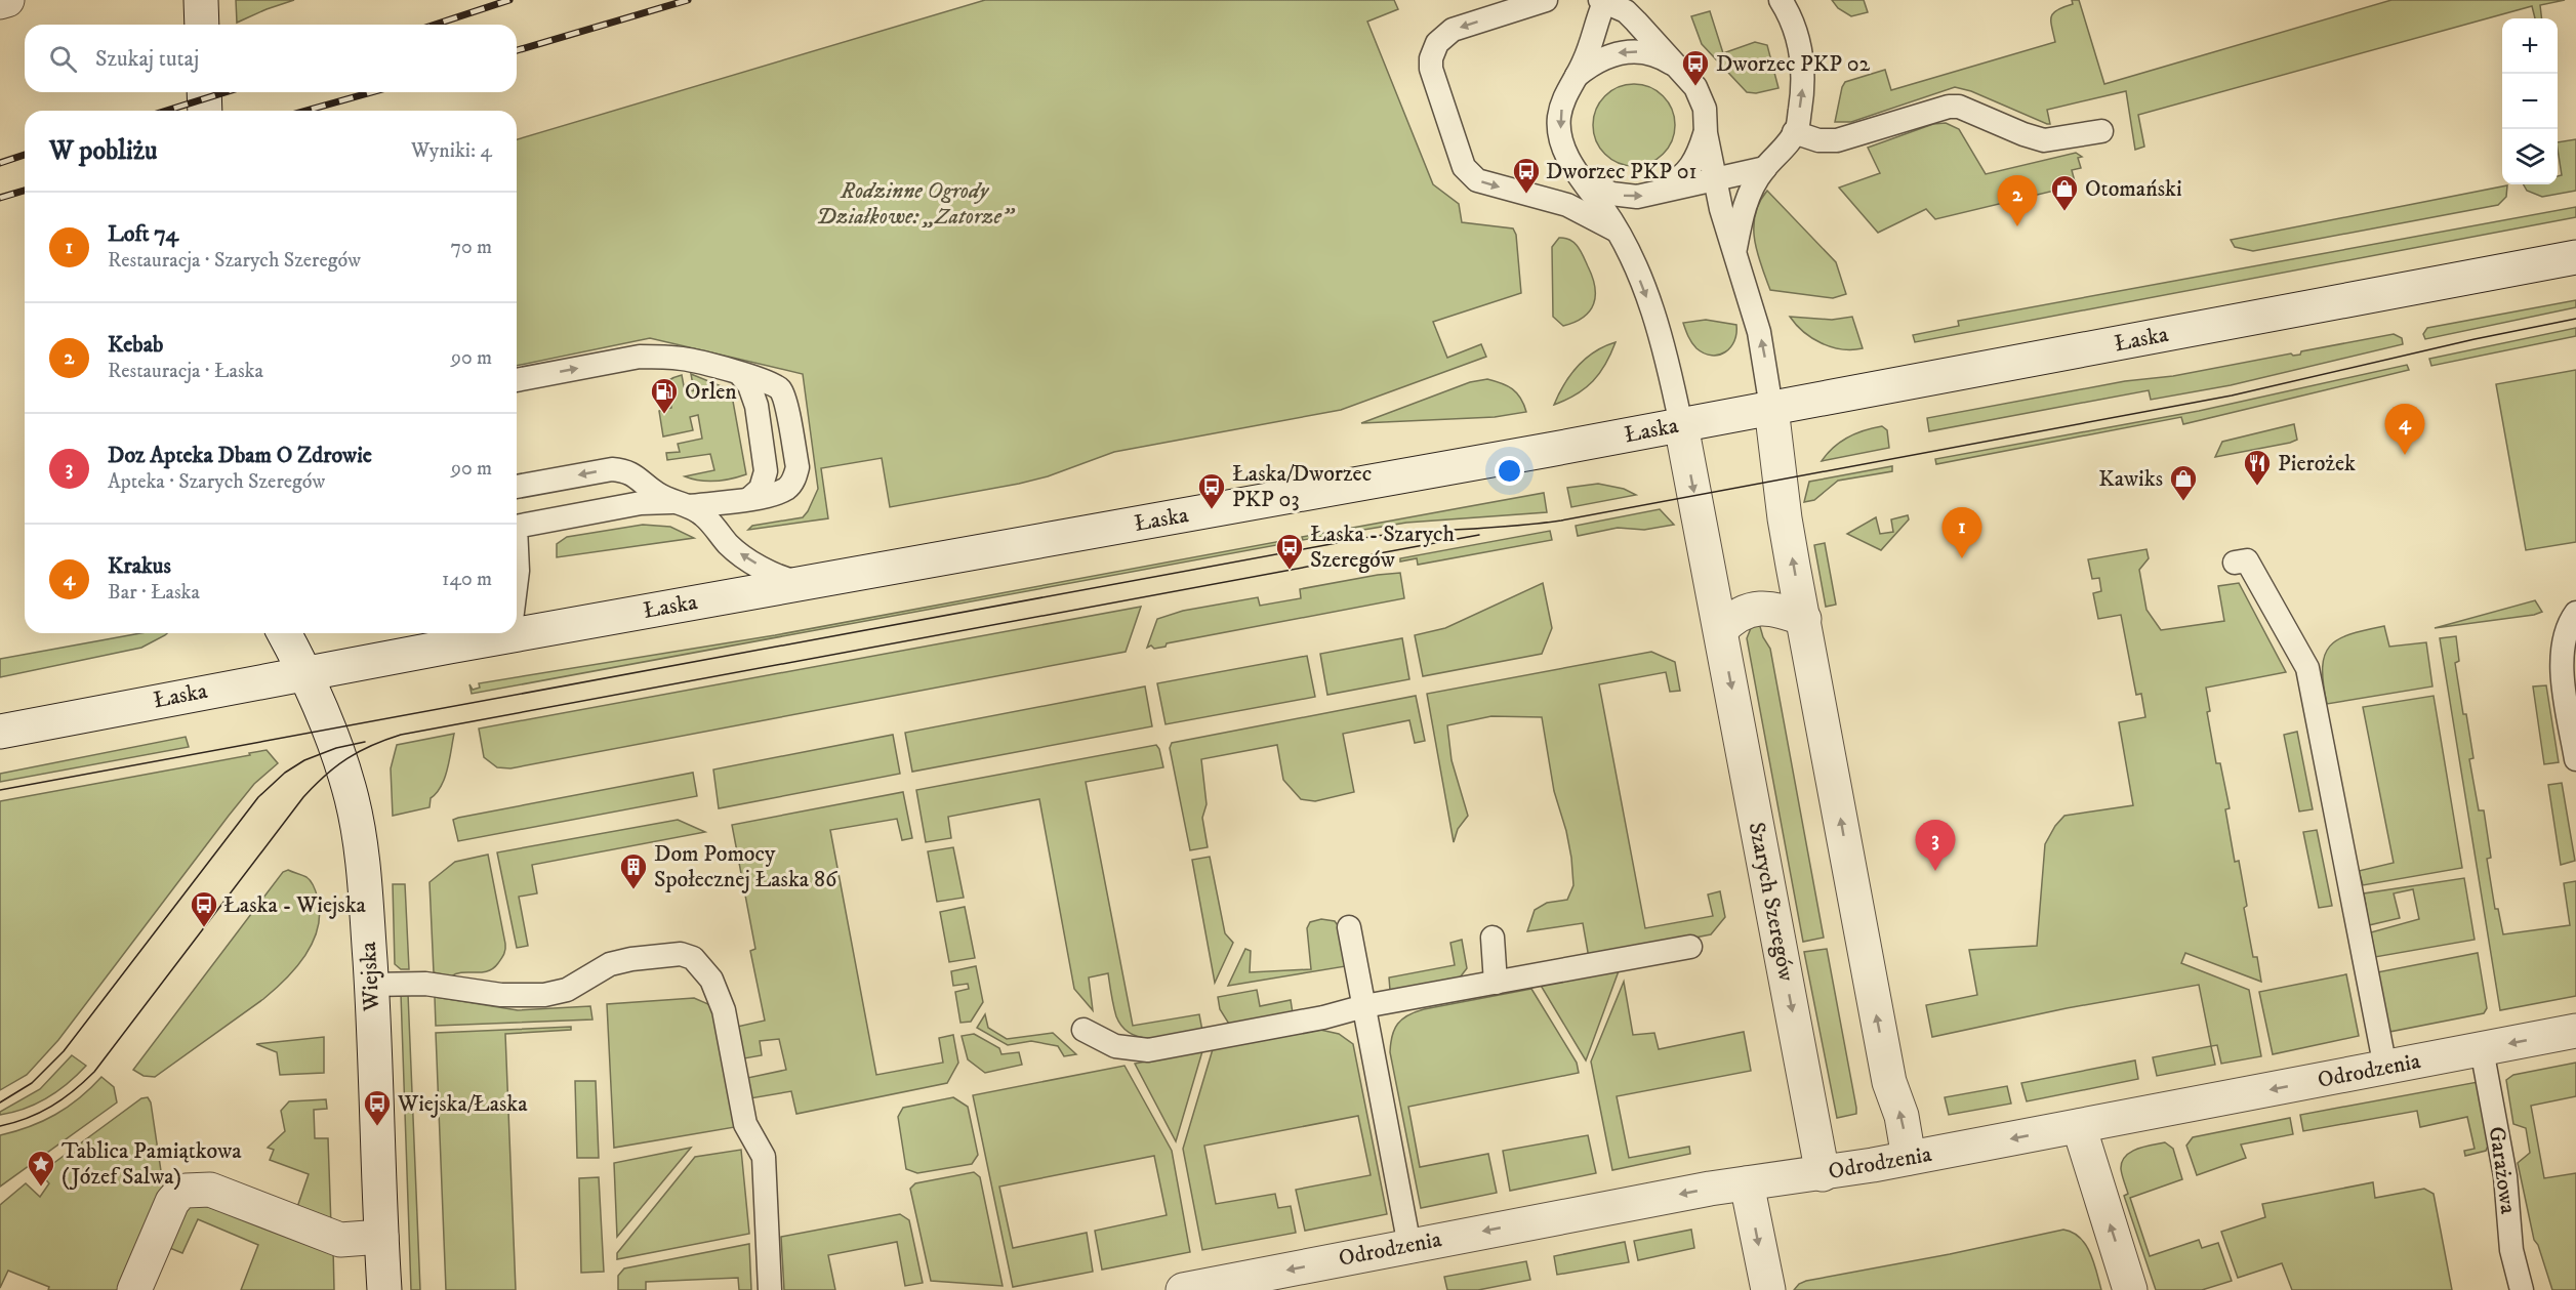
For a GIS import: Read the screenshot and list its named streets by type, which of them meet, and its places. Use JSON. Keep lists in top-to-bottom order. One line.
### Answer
{"streets":{"street":["Łaska","Szarych Szeregów","Wiejska","Odrodzenia"],"lane":["Garażowa"]},"crossings":[["Łaska","Szarych Szeregów"],["Łaska","Wiejska"],["Szarych Szeregów","Odrodzenia"],["Odrodzenia","Garażowa"]],"one_way":["Odrodzenia"],"parks":["Rodzinne Ogrody Działkowe: „Zatorze”"],"places":{"bus stop":["Dworzec PKP 02","Dworzec PKP 01","Łaska/Dworzec PKP 03","Łaska - Szarych Szeregów","Łaska - Wiejska","Wiejska/Łaska"],"shop":["Otomański","Kawiks"],"fuel station":["Orlen"],"restaurant":["Pierożek"],"building":["Dom Pomocy Społecznej Łaska 86"],"place":["Tablica Pamiątkowa (Józef Salwa)"]},"page":{"map_buttons":["+","−"],"search":"Szukaj tutaj","heading":["W pobliżu","Wyniki: 4"],"pins":["2","4","1","3"],"list":[{"mark":"1","name":"Loft 74","note":"Restauracja · Szarych Szeregów","value":"70 m"},{"mark":"2","name":"Kebab","note":"Restauracja · Łaska","value":"90 m"},{"mark":"3","name":"Doz Apteka Dbam O Zdrowie","note":"Apteka · Szarych Szeregów","value":"90 m"},{"mark":"4","name":"Krakus","note":"Bar · Łaska","value":"140 m"}]}}
